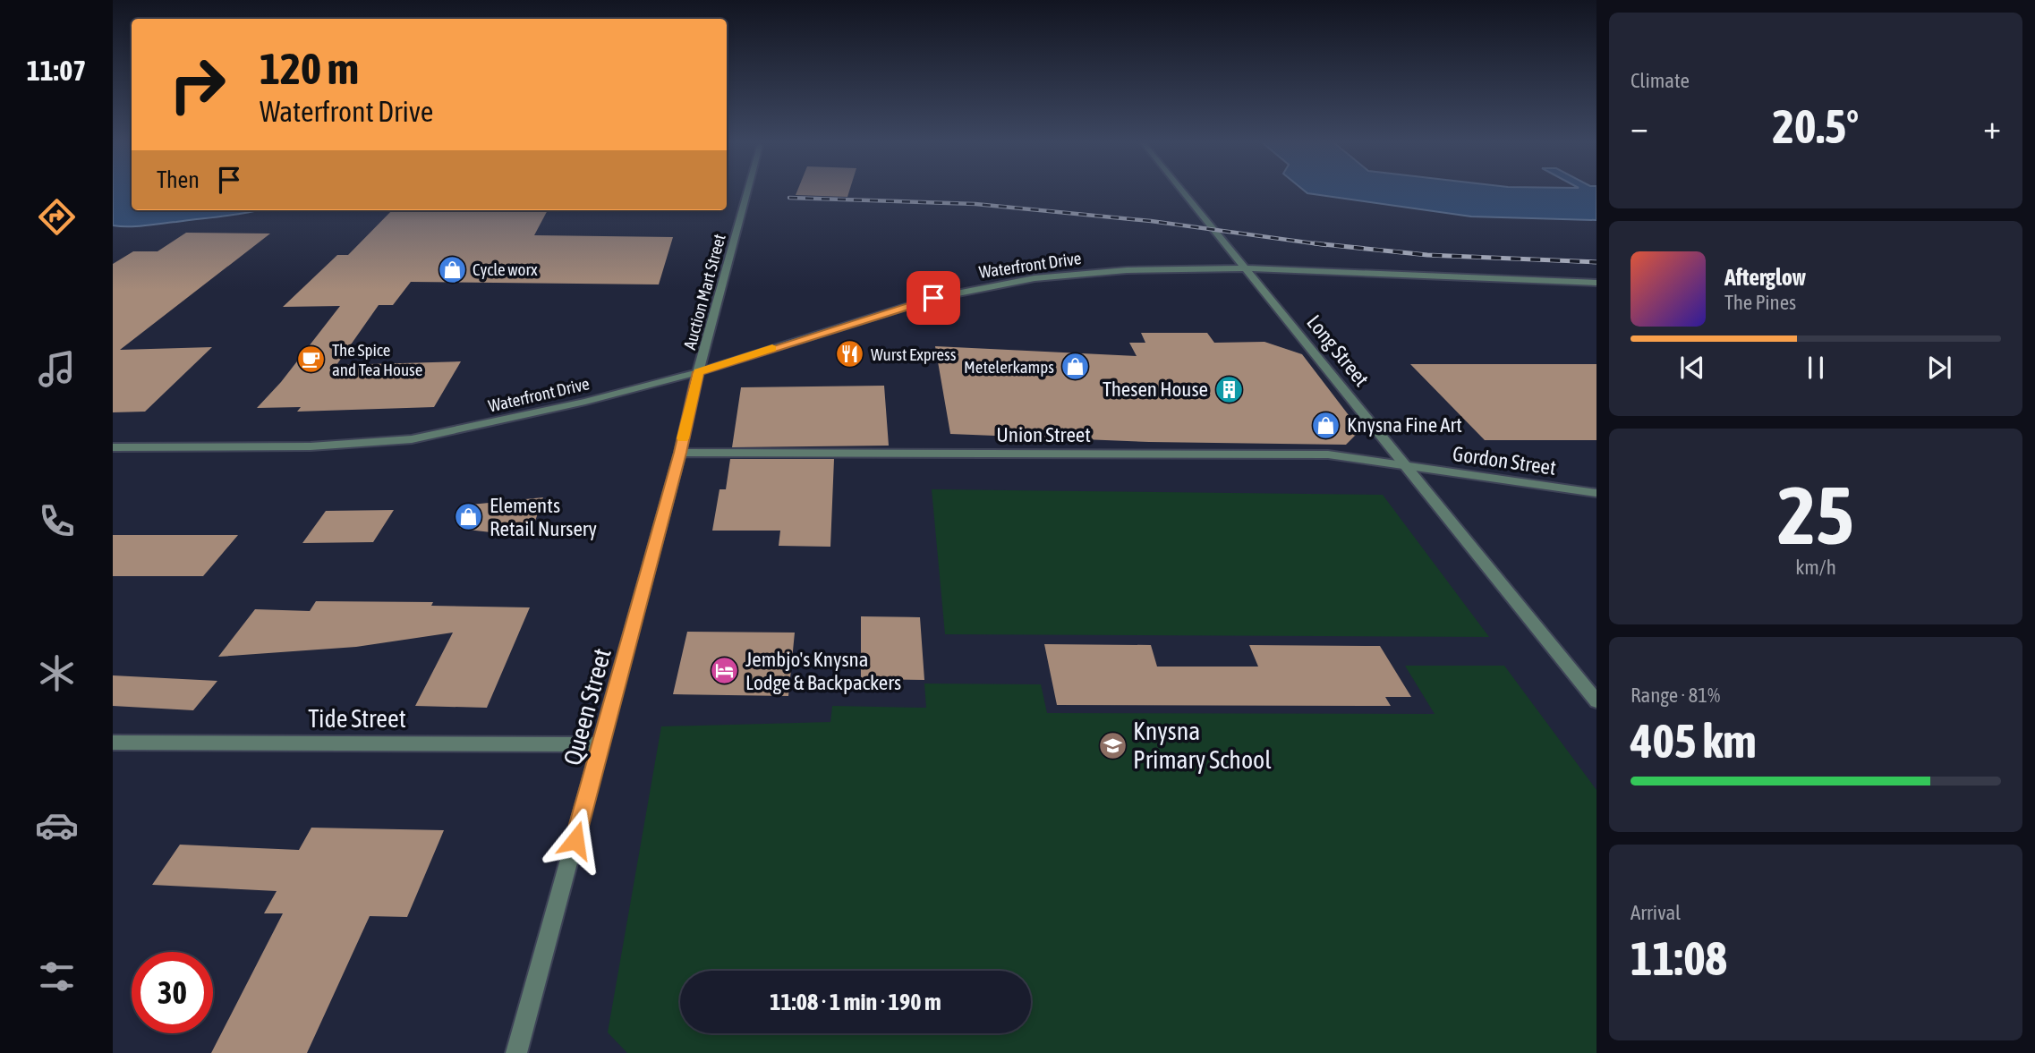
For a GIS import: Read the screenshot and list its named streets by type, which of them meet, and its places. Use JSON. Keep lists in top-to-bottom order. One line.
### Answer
{"streets":{"street":["Waterfront Drive","Auction Mart Street","Long Street","Union Street","Gordon Street","Queen Street","Tide Street"]},"crossings":[["Waterfront Drive","Auction Mart Street"],["Waterfront Drive","Long Street"],["Waterfront Drive","Queen Street"],["Auction Mart Street","Queen Street"],["Long Street","Union Street"],["Long Street","Gordon Street"],["Union Street","Gordon Street"],["Union Street","Queen Street"],["Queen Street","Tide Street"]],"places":{"shop":["Cycle worx","Metelerkamps","Knysna Fine Art","Elements Retail Nursery"],"restaurant":["Wurst Express"],"cafe":["The Spice and Tea House"],"building":["Thesen House"],"hotel":["Jembjo's Knysna Lodge & Backpackers"],"school or university":["Knysna Primary School"]},"page":{"tabs":"11:07","tile":["Climate",["25","km/h"],["Range · 81%","405 km"],["Arrival","11:08"]],"turn":["120 m","Waterfront Drive"],"heat":["−","20.5°","+"],"then":"Then","song":["Afterglow","The Pines"],"limit":"30","trip":"11:08 · 1 min · 190 m"}}
